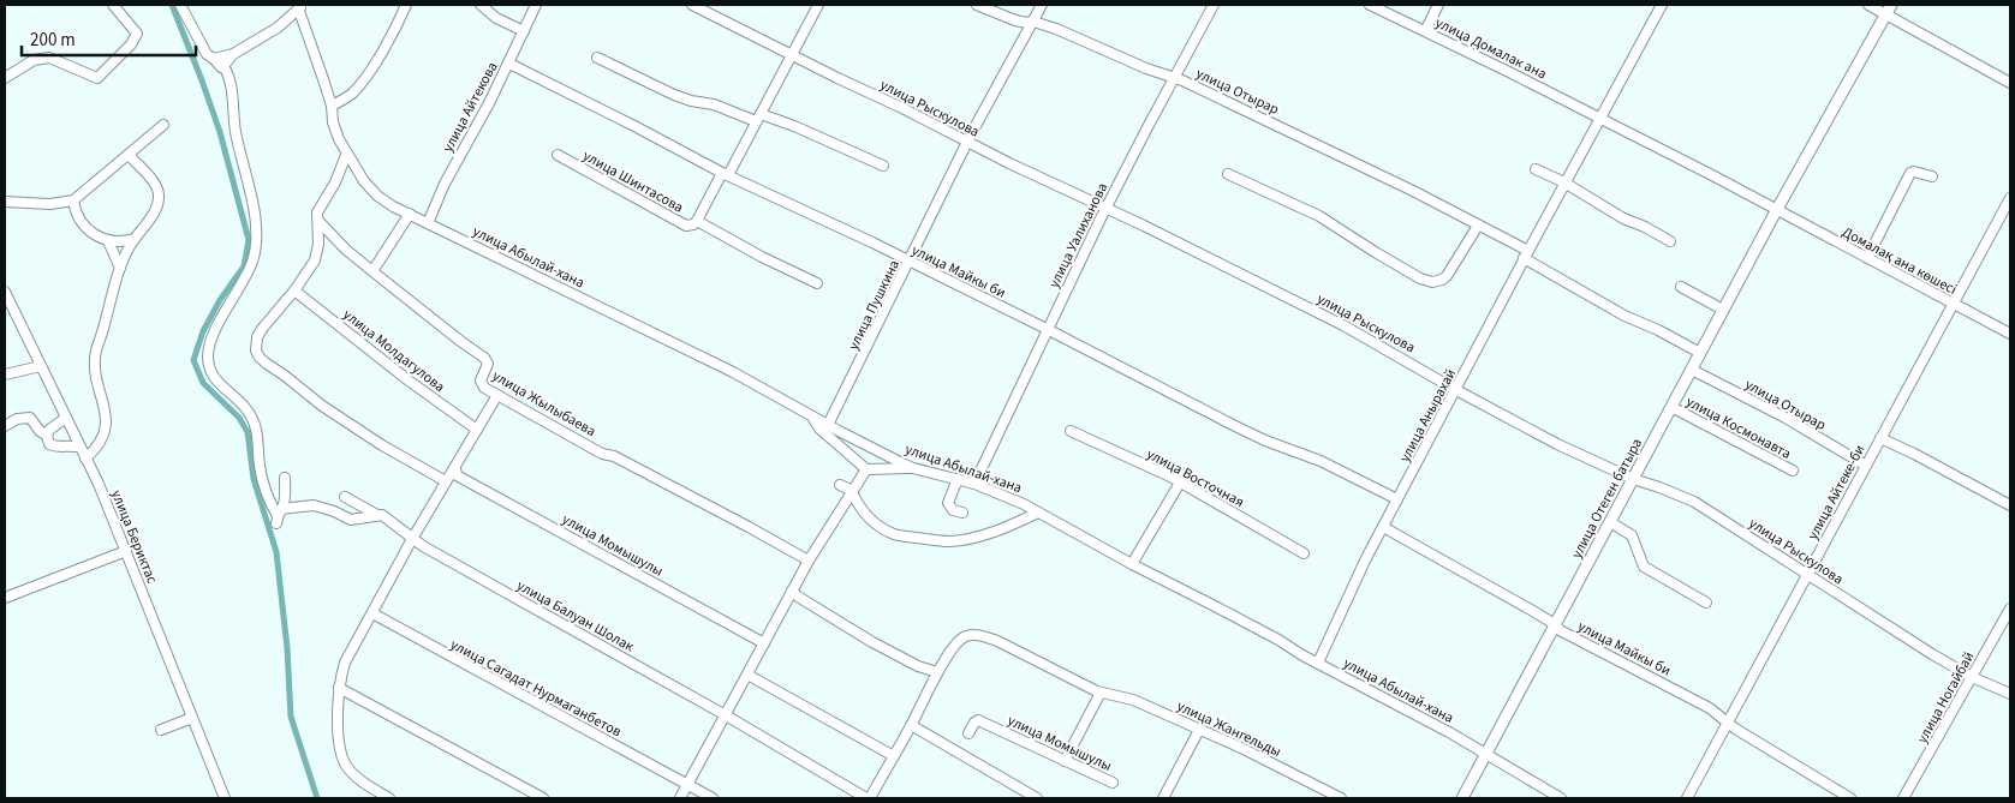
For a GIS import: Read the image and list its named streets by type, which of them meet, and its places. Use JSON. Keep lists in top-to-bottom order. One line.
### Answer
{"streets":{"main road":["улица Отеген батыра"],"street":["улица Домалак ана","улица Отырар","улица Айтекова","улица Рыскулова","улица Шинтасова","улица Уалиханова","улица Абылай-хана","Домалақ ана көшесі","улица Майкы би","улица Пушкина","улица Молдагулова","улица Жылыбаева","улица Анырахай","улица Космонавта","улица Восточная","улица Айтеке-би","улица Бериктас","улица Момышулы","улица Балуан Шолак","улица Сагадат Нурмаганбетов","улица Ногайбай","улица Жангельды"]},"crossings":[["улица Домалак ана","Домалақ ана көшесі"],["улица Домалак ана","улица Анырахай"],["улица Домалак ана","улица Отеген батыра"],["улица Отырар","улица Уалиханова"],["улица Отырар","улица Пушкина"],["улица Отырар","улица Анырахай"],["улица Отырар","улица Айтеке-би"],["улица Отырар","улица Отеген батыра"],["улица Айтекова","улица Абылай-хана"],["улица Айтекова","улица Майкы би"],["улица Рыскулова","улица Шинтасова"],["улица Рыскулова","улица Уалиханова"],["улица Рыскулова","улица Пушкина"],["улица Рыскулова","улица Анырахай"],["улица Рыскулова","улица Айтеке-би"],["улица Рыскулова","улица Отеген батыра"],["улица Рыскулова","улица Ногайбай"],["улица Шинтасова","улица Майкы би"],["улица Уалиханова","улица Абылай-хана"],["улица Уалиханова","улица Майкы би"],["улица Абылай-хана","улица Пушкина"],["улица Абылай-хана","улица Анырахай"],["улица Абылай-хана","улица Отеген батыра"],["Домалақ ана көшесі","улица Айтеке-би"],["Домалақ ана көшесі","улица Отеген батыра"],["улица Майкы би","улица Пушкина"],["улица Майкы би","улица Анырахай"],["улица Майкы би","улица Айтеке-би"],["улица Майкы би","улица Отеген батыра"],["улица Космонавта","улица Отеген батыра"],["улица Балуан Шолак","улица Жангельды"]],"scale_bar":"200 m"}
